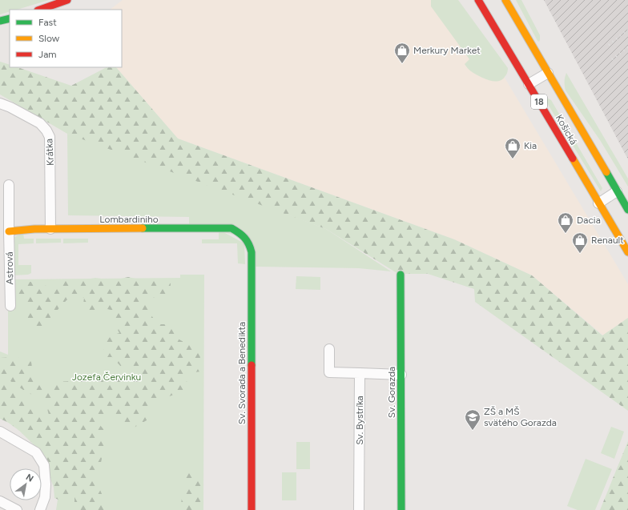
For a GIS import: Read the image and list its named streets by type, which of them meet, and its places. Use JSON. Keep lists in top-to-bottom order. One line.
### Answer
{"streets":{"street":["18","Košická","Krátka","Lombardiniho","Astrová","Sv. Svorada a Benedikta","Sv. Gorazda","Sv. Bystríka"]},"crossings":[["Krátka","Lombardiniho"],["Lombardiniho","Astrová"],["Lombardiniho","Sv. Svorada a Benedikta"]],"parks":["Jozefa Červinku"],"places":{"shop":["Merkury Market","Kia","Dacia","Renault"],"school or university":["ZŠ a MŠ svätého Gorazda"]},"legend":["Fast","Slow","Jam"],"north":"top right"}
